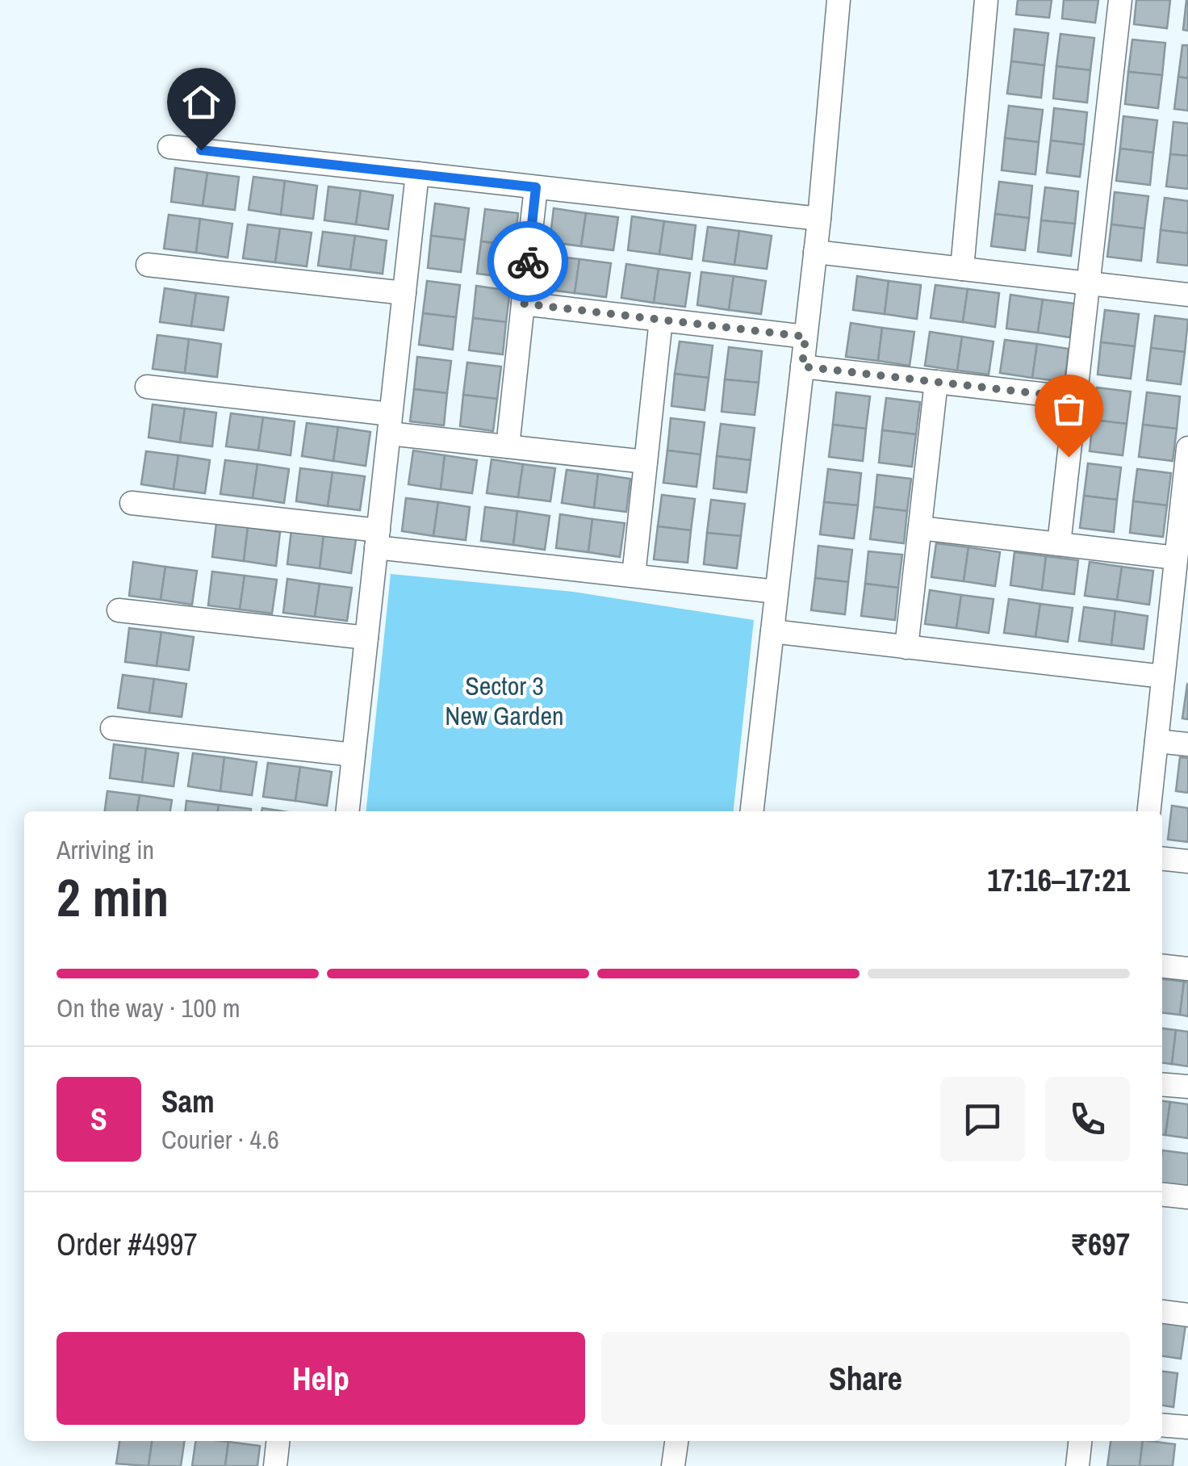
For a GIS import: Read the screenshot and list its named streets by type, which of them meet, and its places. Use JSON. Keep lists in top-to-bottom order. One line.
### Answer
{"parks":["Sector 3 New Garden"],"page":{"heading":["2 min","Arriving in","17:16–17:21"],"panel":["Sam","Courier · 4.6","Order #4997","₹697"],"bar":"On the way · 100 m","round":"S","buttons":["Help","Share"]}}
